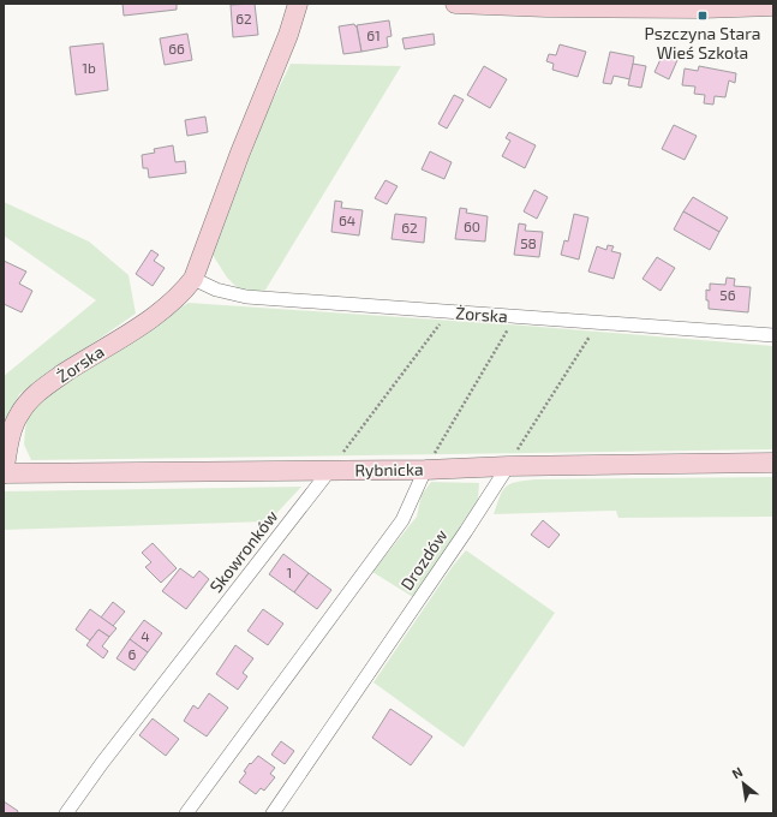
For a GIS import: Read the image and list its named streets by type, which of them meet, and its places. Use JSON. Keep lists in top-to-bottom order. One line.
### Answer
{"streets":{"street":["Żorska","Rybnicka","Skowronków","Drozdów"]},"crossings":[["Żorska","Rybnicka"],["Rybnicka","Skowronków"],["Rybnicka","Drozdów"]],"places":{"transit":["Pszczyna Stara Wieś Szkoła"]},"house_numbers":["62","61","66","1b","64","60","62","58","56","1","4","6"],"north":"top left"}
